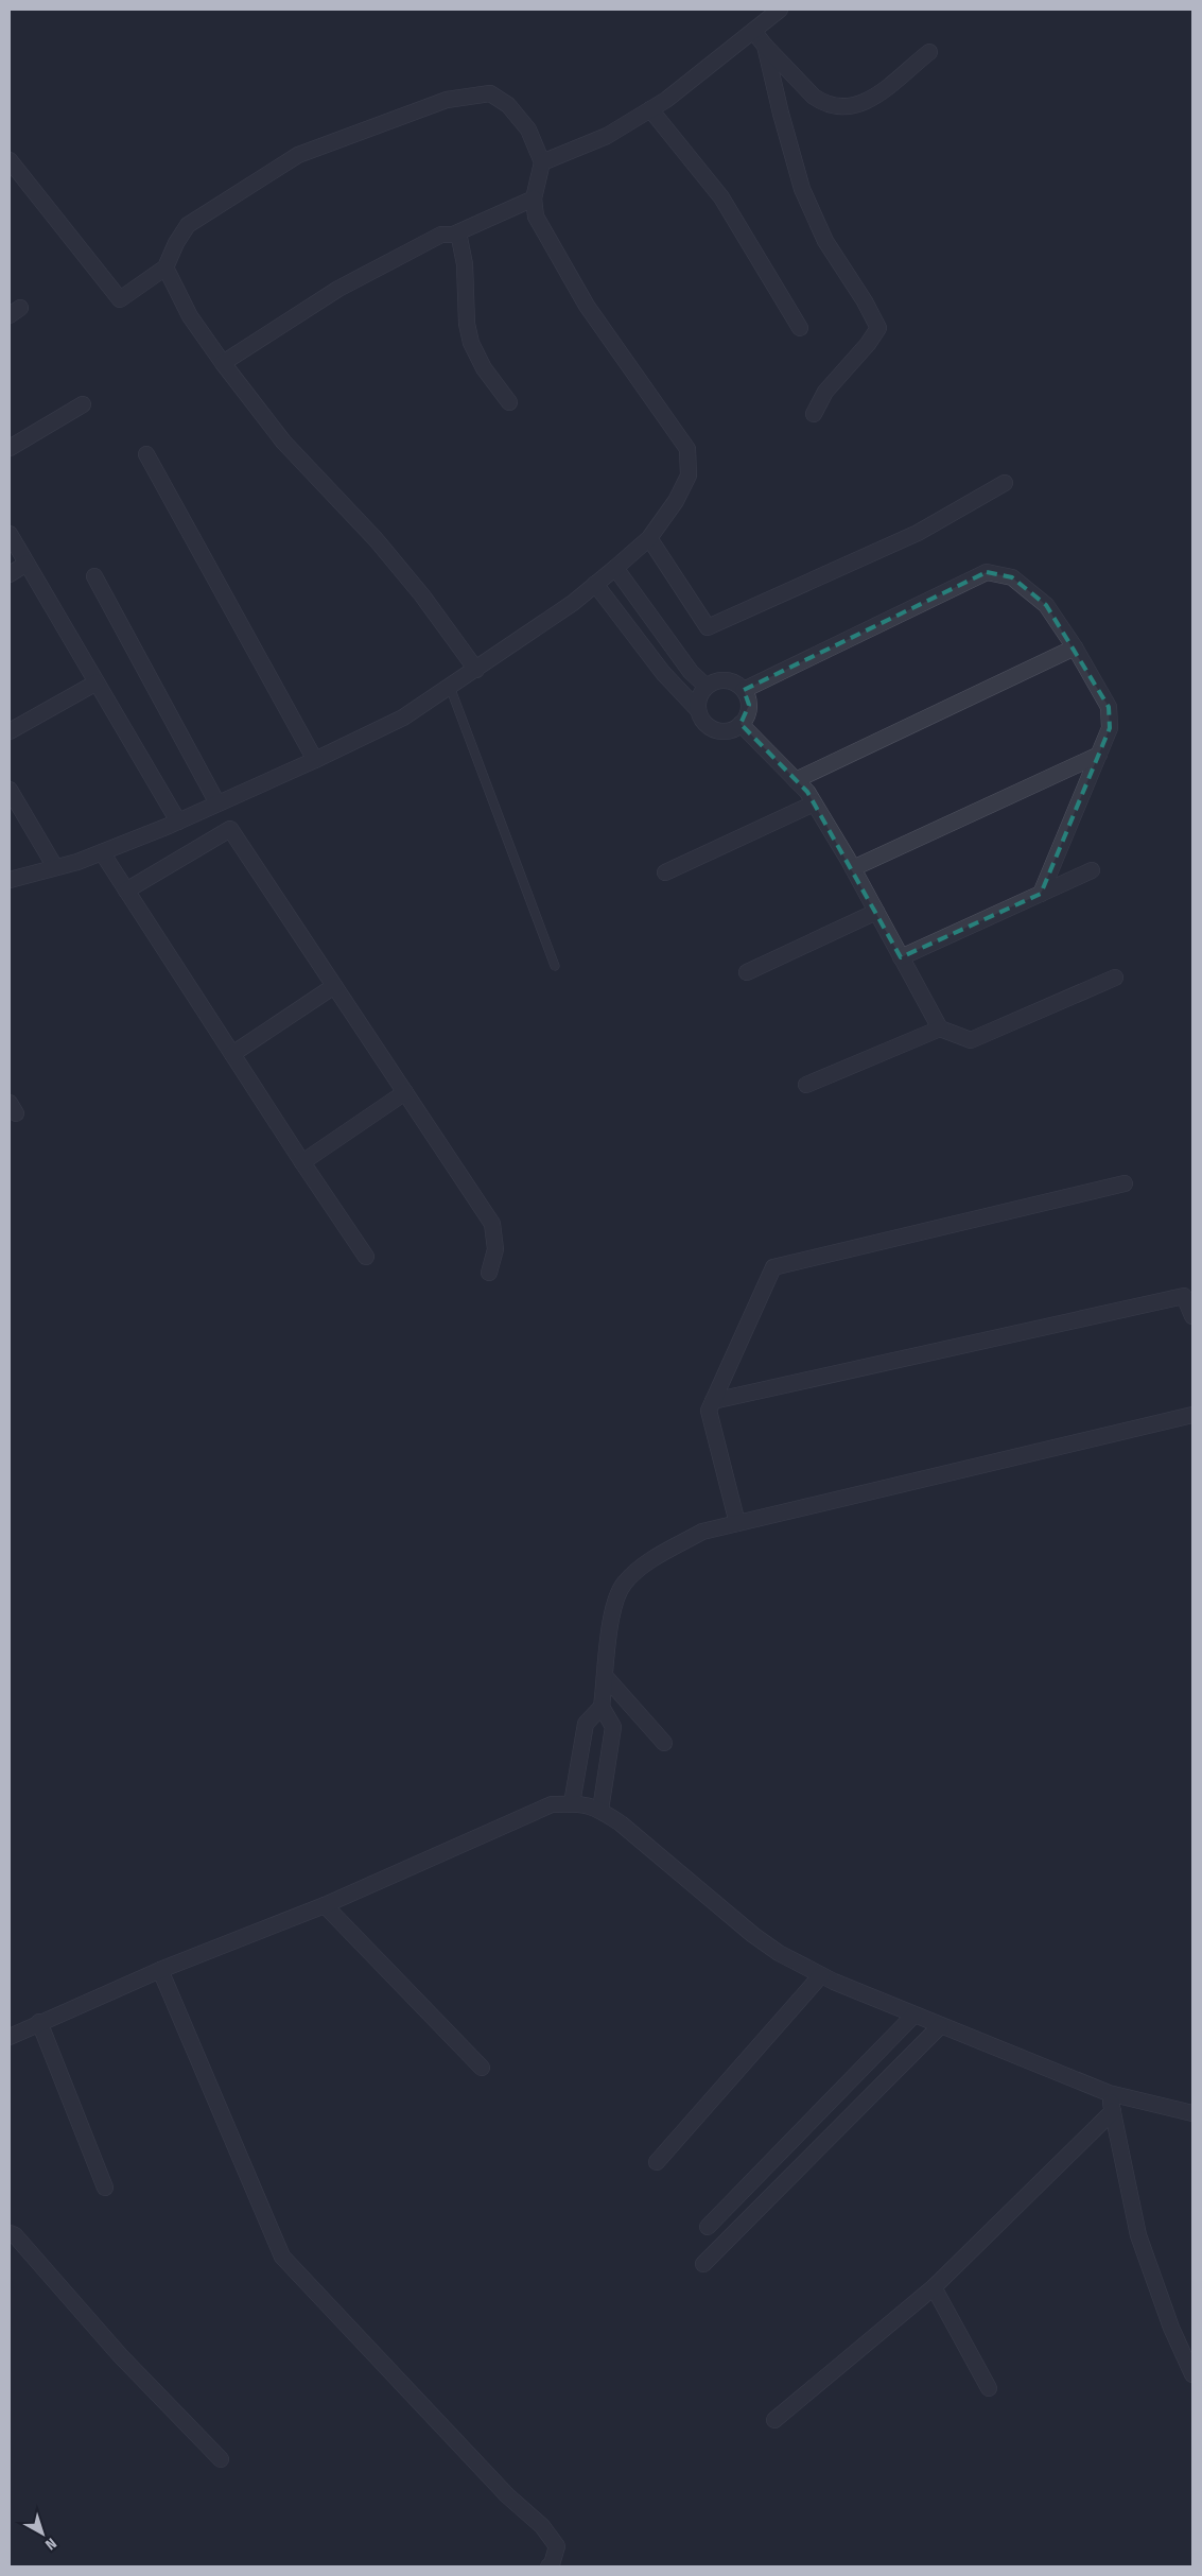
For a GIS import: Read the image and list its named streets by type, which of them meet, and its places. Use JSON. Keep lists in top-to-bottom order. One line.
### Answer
{"north":"bottom right"}
